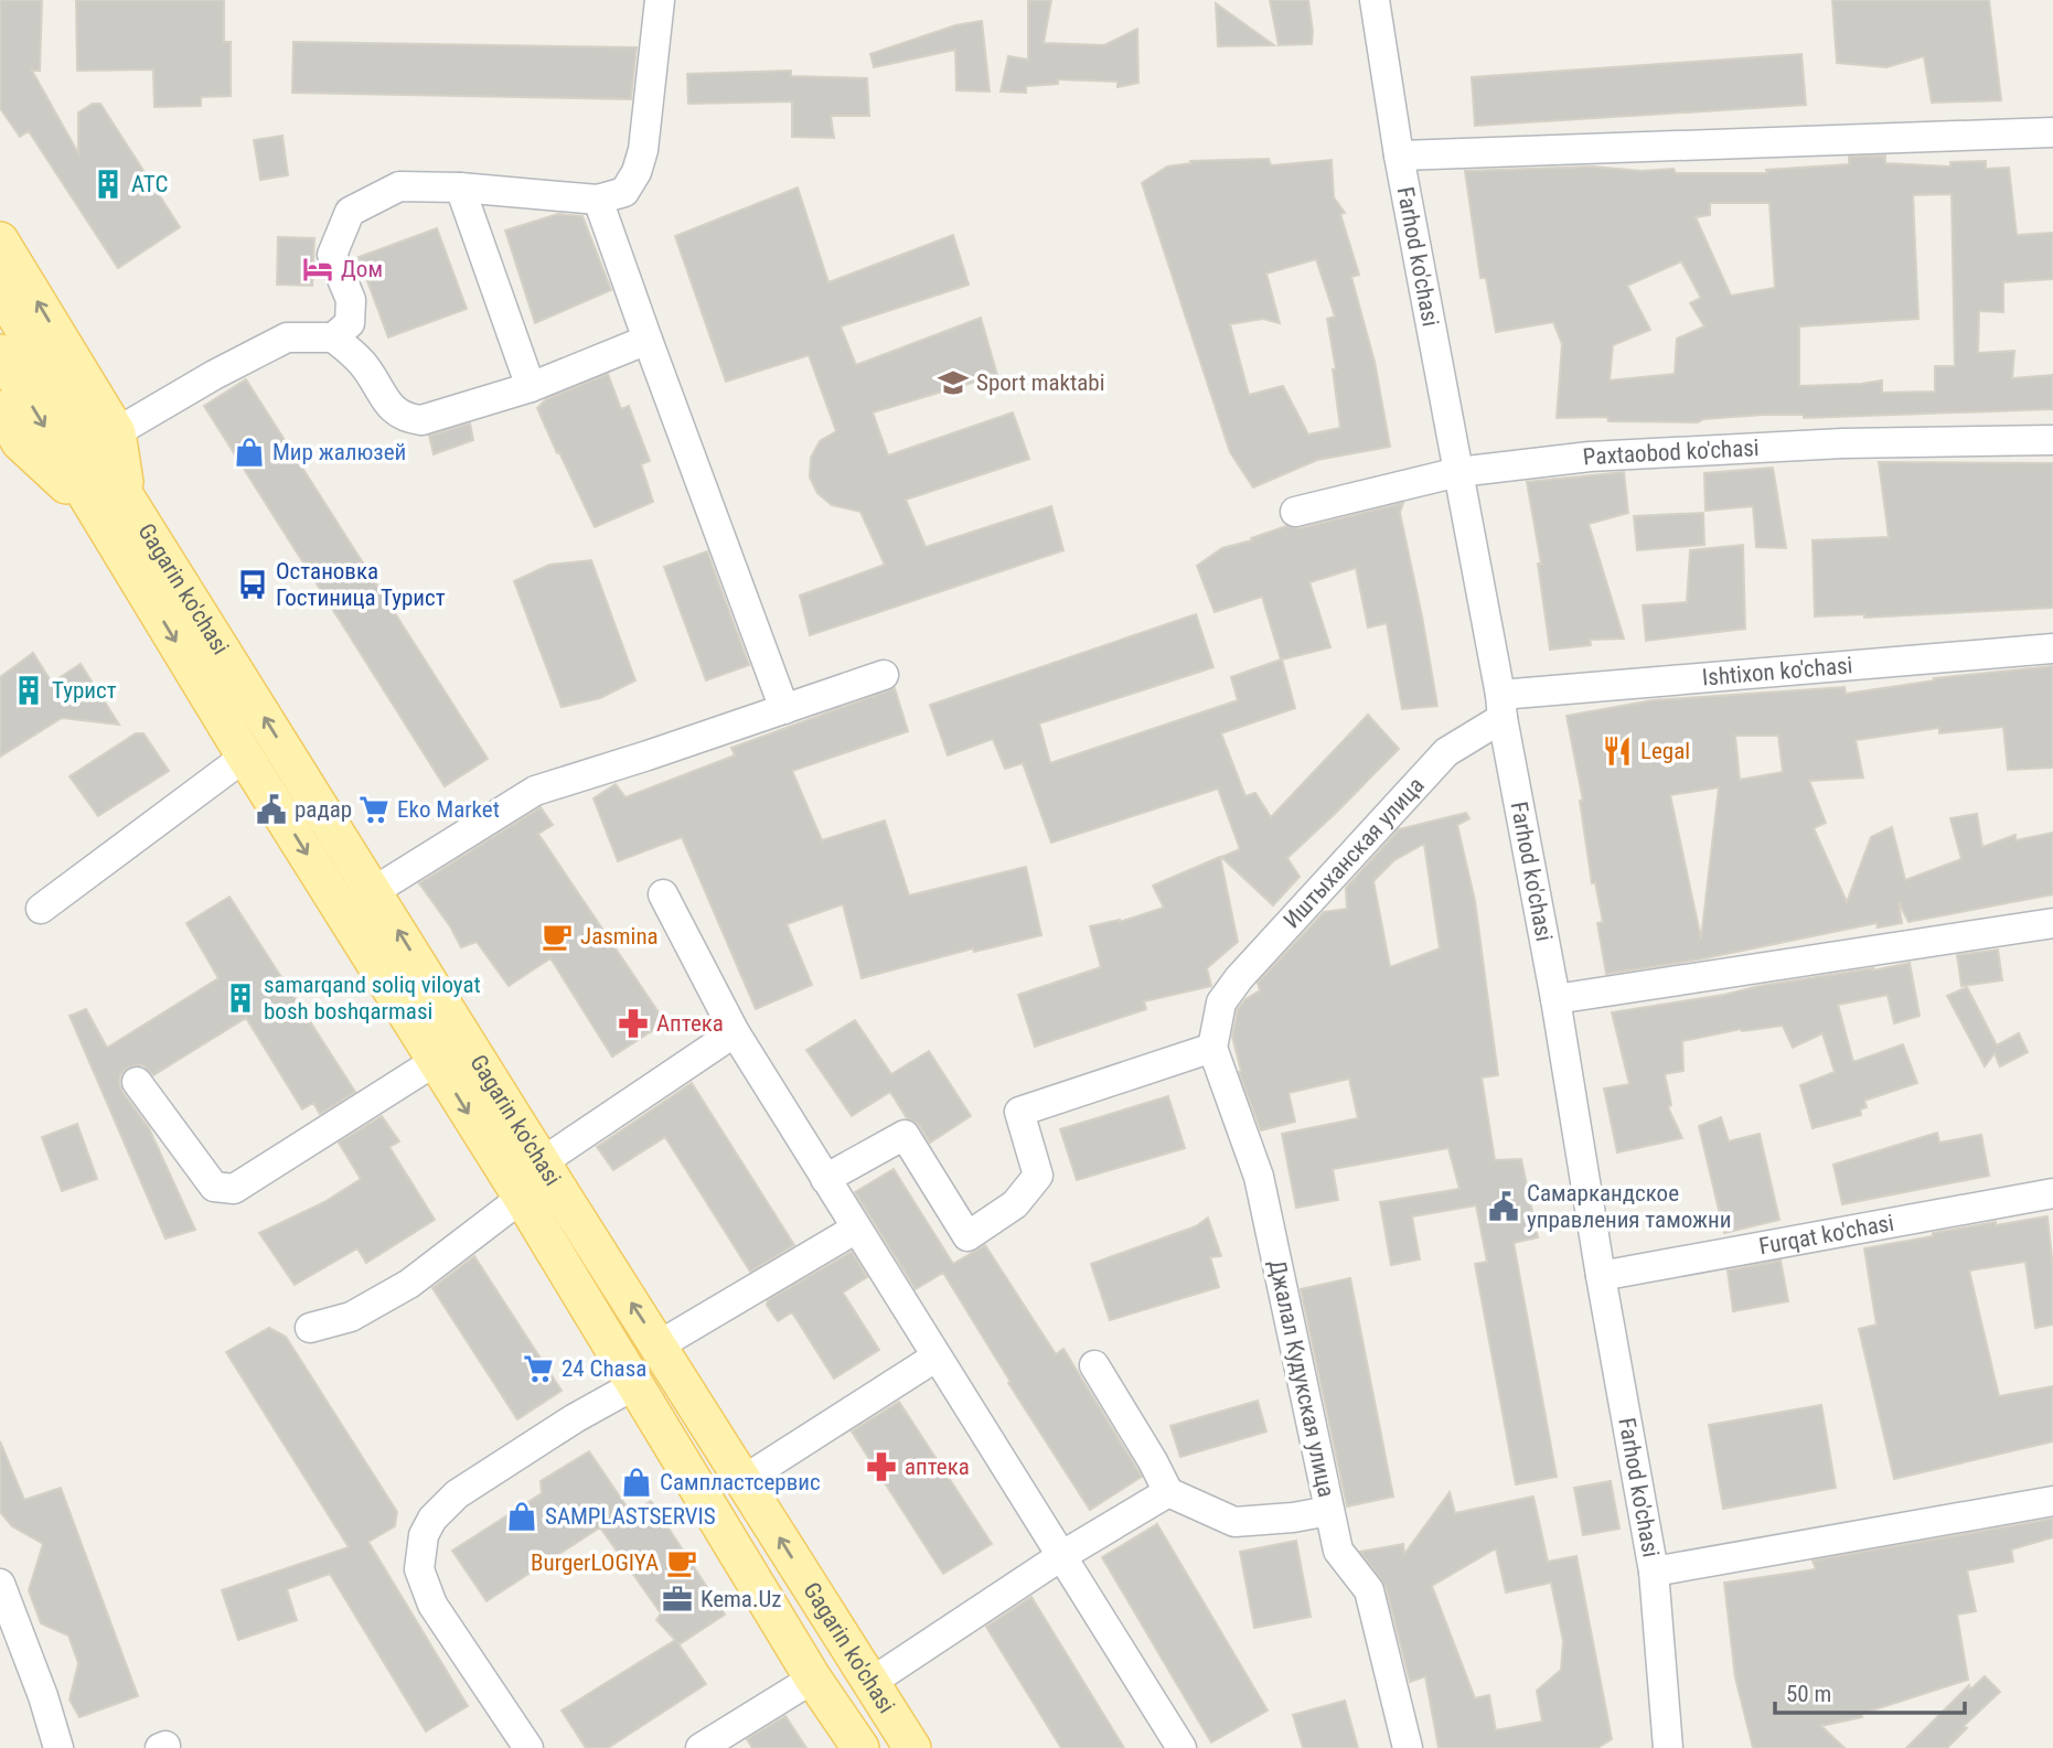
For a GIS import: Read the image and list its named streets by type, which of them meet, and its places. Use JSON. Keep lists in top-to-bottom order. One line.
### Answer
{"streets":{"main road":["Gagarin ko'chasi"],"street":["Farhod ko'chasi","Paxtaobod ko'chasi","Ishtixon ko'chasi","Иштыханская улица","Furqat ko'chasi","Джалал Кудукская улица"]},"crossings":[["Farhod ko'chasi","Paxtaobod ko'chasi"],["Farhod ko'chasi","Ishtixon ko'chasi"],["Farhod ko'chasi","Иштыханская улица"],["Farhod ko'chasi","Furqat ko'chasi"],["Ishtixon ko'chasi","Иштыханская улица"],["Иштыханская улица","Джалал Кудукская улица"]],"places":{"building":["ATC","Турист","samarqand soliq viloyat bosh boshqarmasi"],"hotel":["Дом"],"school or university":["Sport maktabi"],"shop":["Мир жалюзей","Сампластсервис","SAMPLASTSERVIS"],"bus stop":["Остановка Гостиница Турист"],"restaurant":["Legal"],"public building":["радар","Самаркандское управления таможни"],"supermarket":["Eko Market","24 Chasa"],"cafe":["Jasmina","BurgerLOGIYA"],"pharmacy":["Аптека","аптека"],"office":["Kema.Uz"]},"scale_bar":"50 m"}
